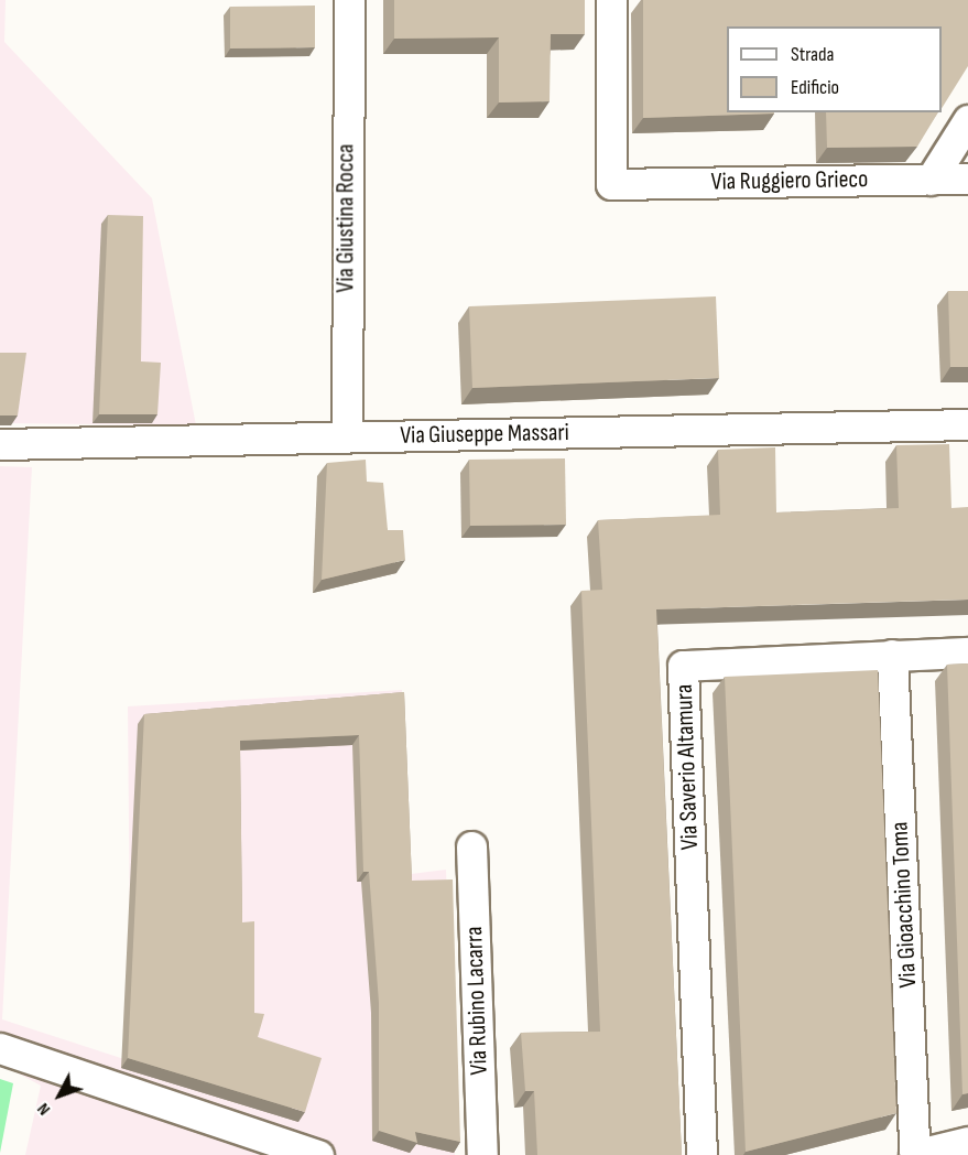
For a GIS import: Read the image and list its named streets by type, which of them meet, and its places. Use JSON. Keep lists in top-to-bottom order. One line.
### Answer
{"streets":{"street":["Via Ruggiero Grieco","Via Giustina Rocca","Via Giuseppe Massari","Via Saverio Altamura","Via Gioacchino Toma","Via Rubino Lacarra"]},"crossings":[["Via Giustina Rocca","Via Giuseppe Massari"],["Via Saverio Altamura","Via Gioacchino Toma"]],"legend":["Strada","Edificio"],"north":"bottom left"}
